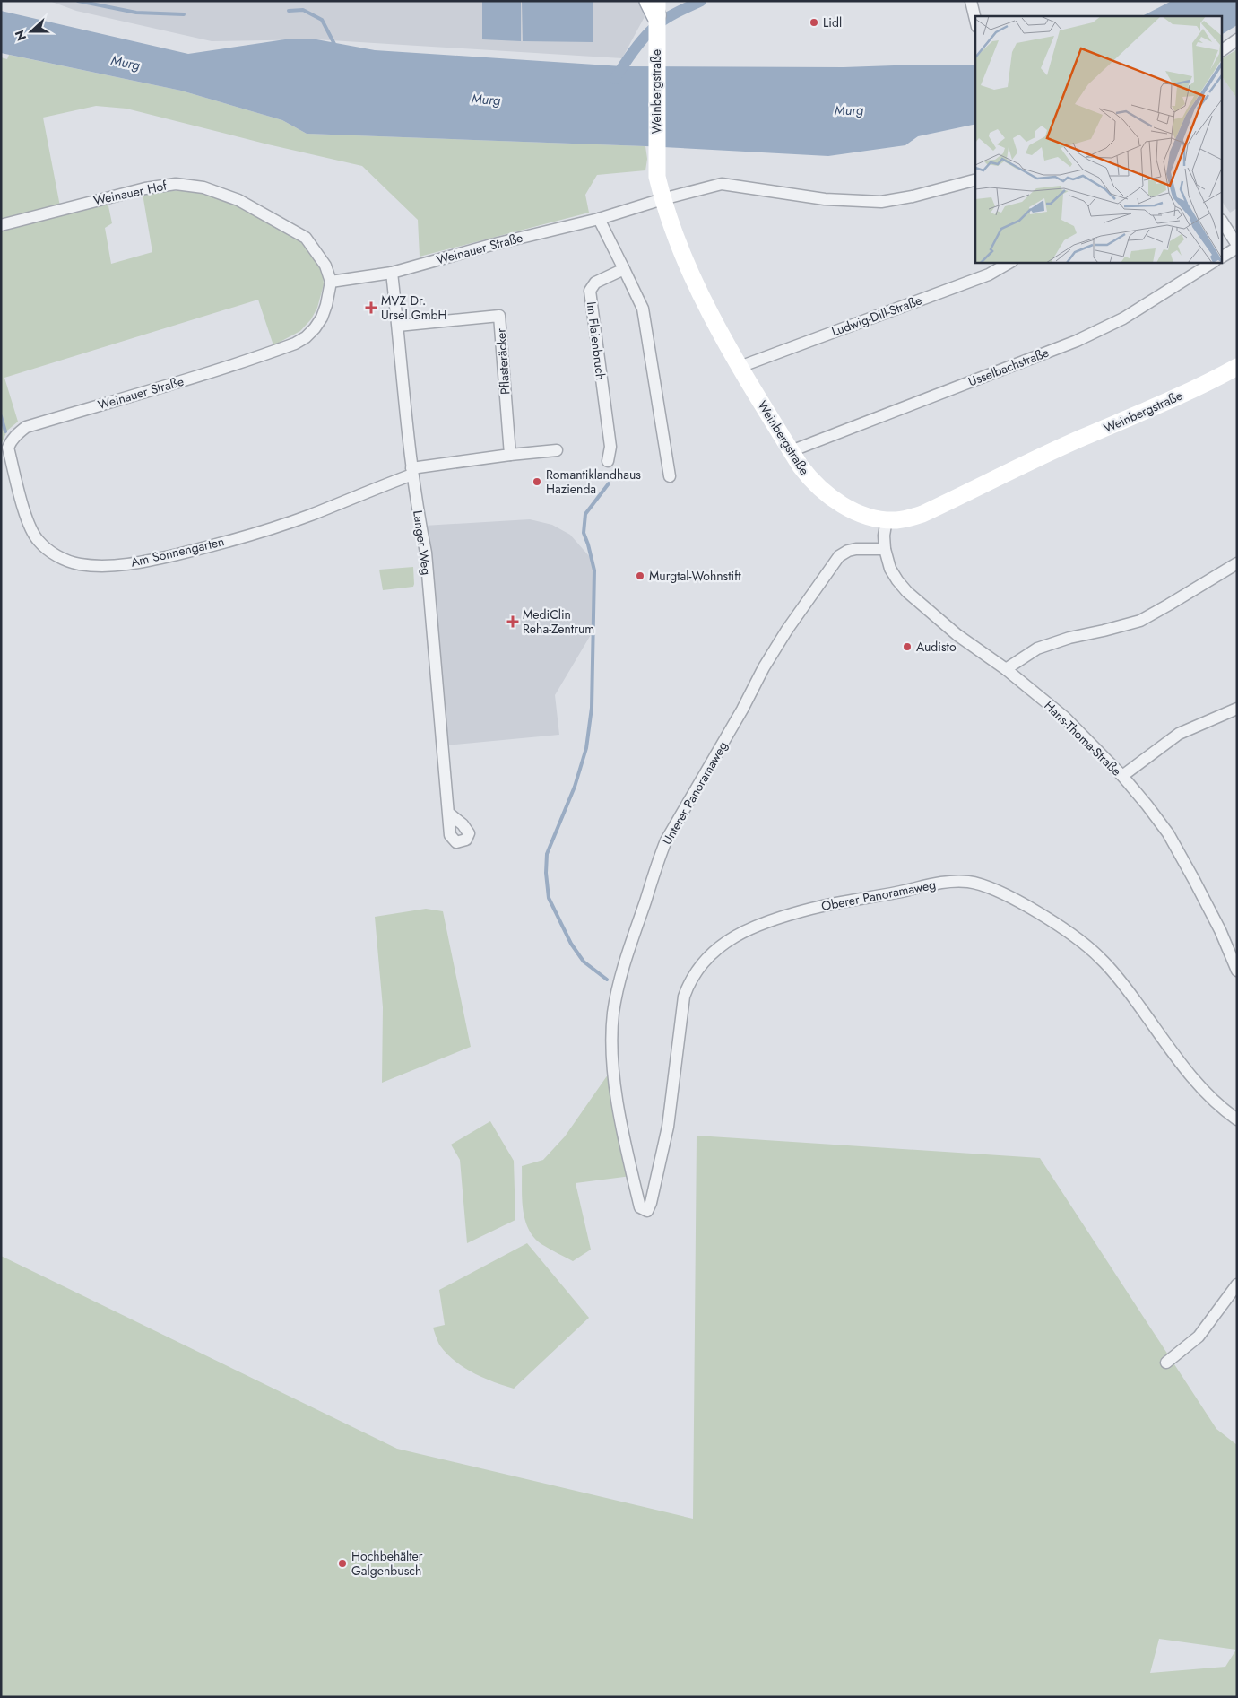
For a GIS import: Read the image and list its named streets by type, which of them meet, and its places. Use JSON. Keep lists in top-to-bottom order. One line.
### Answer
{"streets":{"street":["Weinbergstraße","Weinauer Hof","Weinauer Straße","Ludwig-Dill-Straße","Im Flaienbruch","Pflasteräcker","Usselbachstraße","Langer Weg","Am Sonnengarten","Hans-Thoma-Straße","Unterer Panoramaweg","Oberer Panoramaweg"]},"crossings":[["Weinbergstraße","Weinauer Straße"],["Weinbergstraße","Ludwig-Dill-Straße"],["Weinbergstraße","Usselbachstraße"],["Weinbergstraße","Hans-Thoma-Straße"],["Weinauer Hof","Weinauer Straße"],["Weinauer Straße","Langer Weg"],["Weinauer Straße","Am Sonnengarten"],["Pflasteräcker","Langer Weg"],["Langer Weg","Am Sonnengarten"],["Hans-Thoma-Straße","Unterer Panoramaweg"],["Unterer Panoramaweg","Oberer Panoramaweg"]],"water":["Murg"],"places":{"other":["Lidl","Romantiklandhaus Hazienda","Murgtal-Wohnstift","Audisto","Hochbehälter Galgenbusch"],"health":["MVZ Dr. Ursel GmbH","MediClin Reha-Zentrum"]},"north":"left"}
